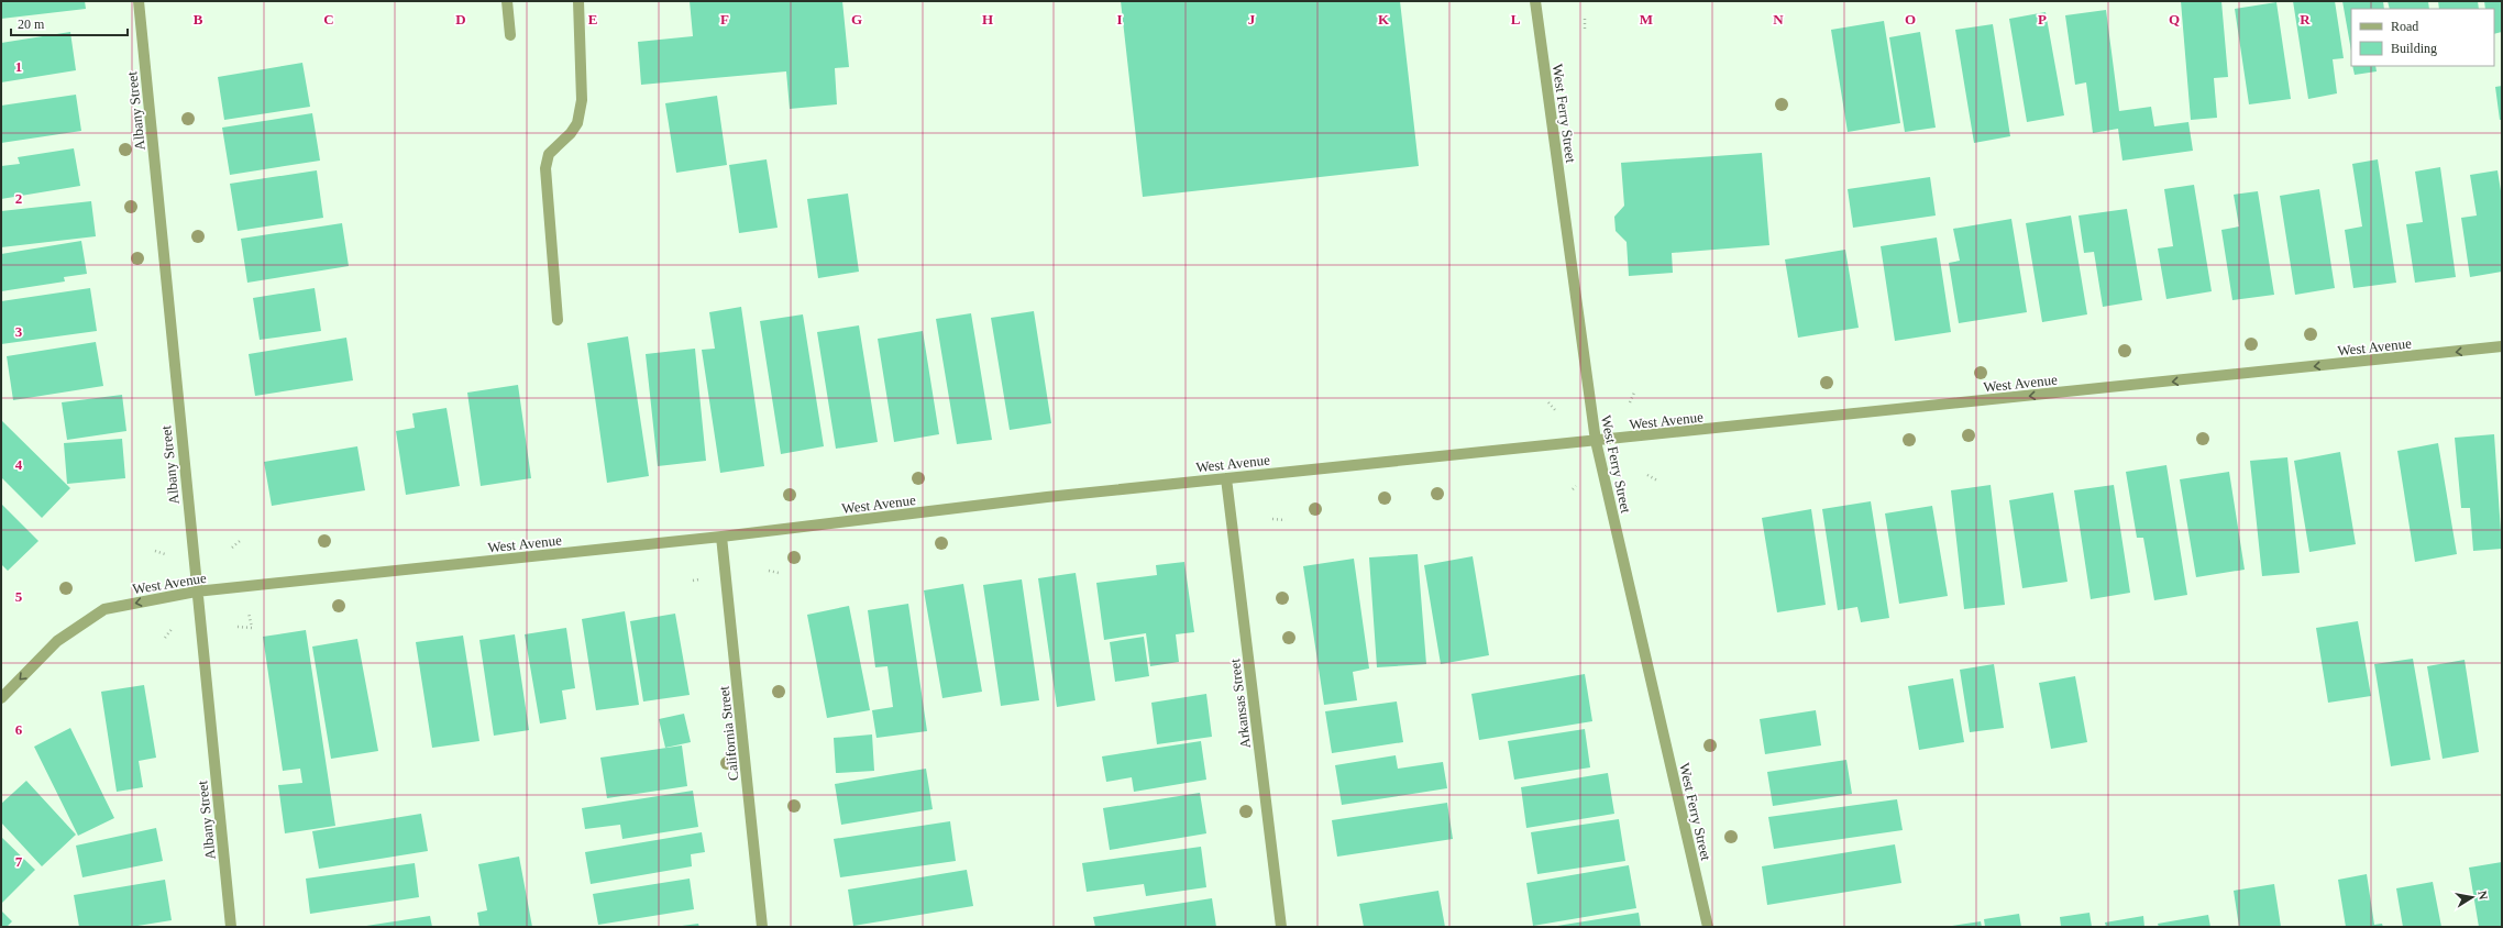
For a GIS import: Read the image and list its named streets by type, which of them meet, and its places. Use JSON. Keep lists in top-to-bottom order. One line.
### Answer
{"streets":{"street":["Albany Street","West Ferry Street","West Avenue","Arkansas Street","California Street"]},"crossings":[["Albany Street","West Avenue"],["West Ferry Street","West Avenue"],["West Avenue","Arkansas Street"],["West Avenue","California Street"]],"one_way":["West Avenue"],"legend":["Road","Building"],"scale_bar":"20 m","north":"right","grid":{"columns":["B","C","D","E","F","G","H","I","J","K","L","M","N","O","P","Q","R"],"rows":["1","2","3","4","5","6","7"]}}
